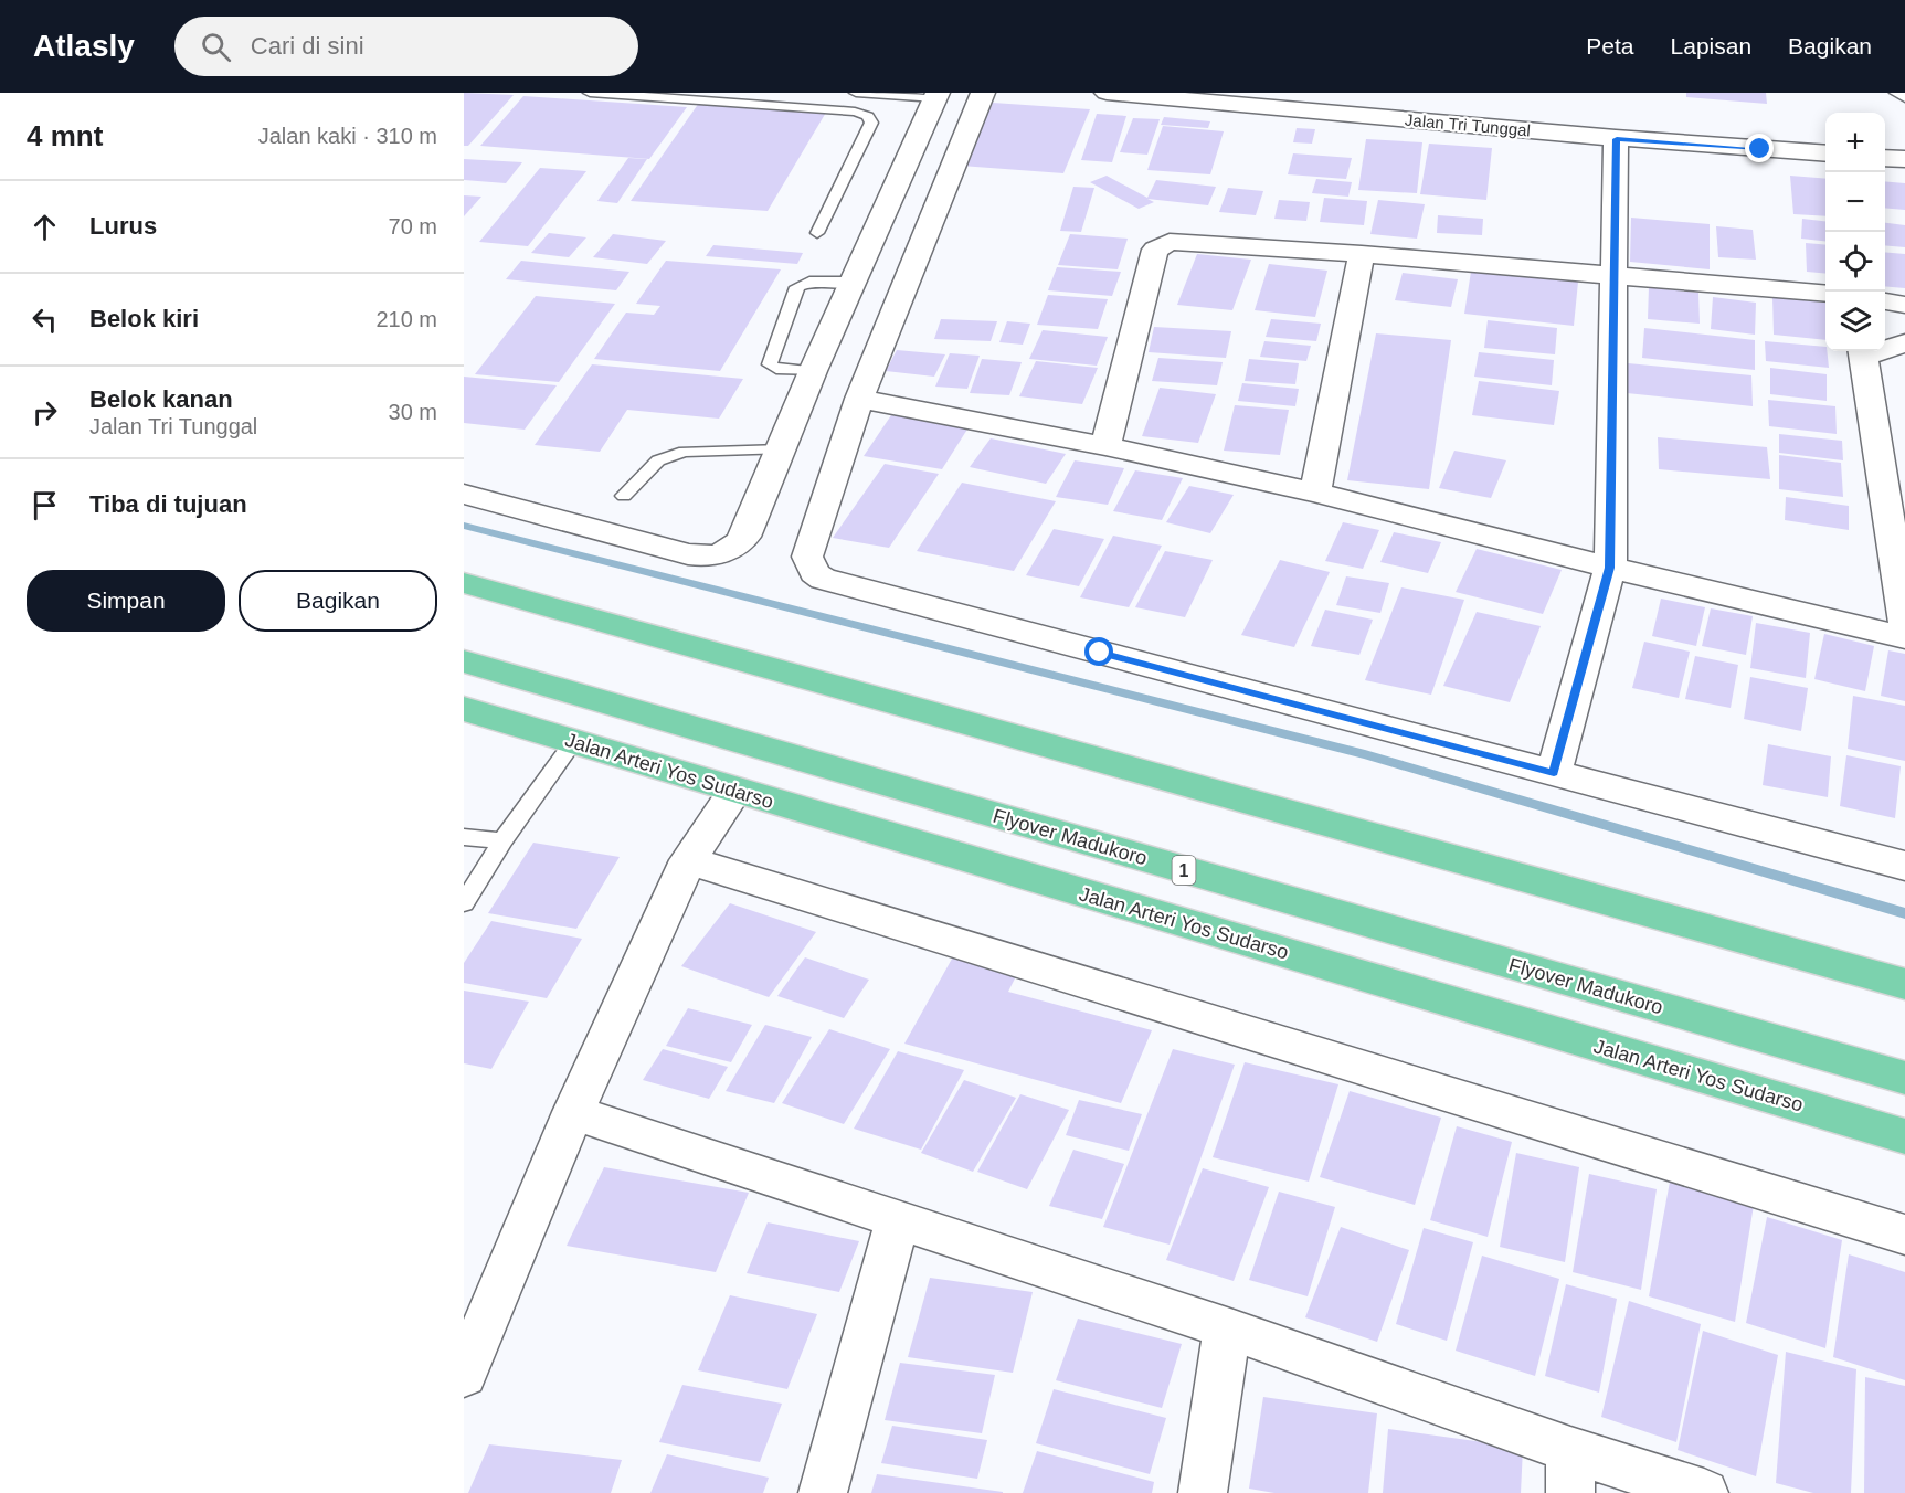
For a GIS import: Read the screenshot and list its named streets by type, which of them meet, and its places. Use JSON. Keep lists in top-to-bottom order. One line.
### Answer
{"streets":{"highway":["Jalan Arteri Yos Sudarso","Flyover Madukoro","1"],"street":["Jalan Tri Tunggal"]},"page":{"header":"Atlasly","search":"Cari di sini","nav":["Peta","Lapisan","Bagikan"],"heading":["4 mnt","Jalan kaki · 310 m"],"map_buttons":["+","−"],"list":[["Lurus","70 m"],["Belok kiri","210 m"],["Belok kanan","Jalan Tri Tunggal","30 m"],"Tiba di tujuan"],"buttons":["Simpan","Bagikan"]}}
